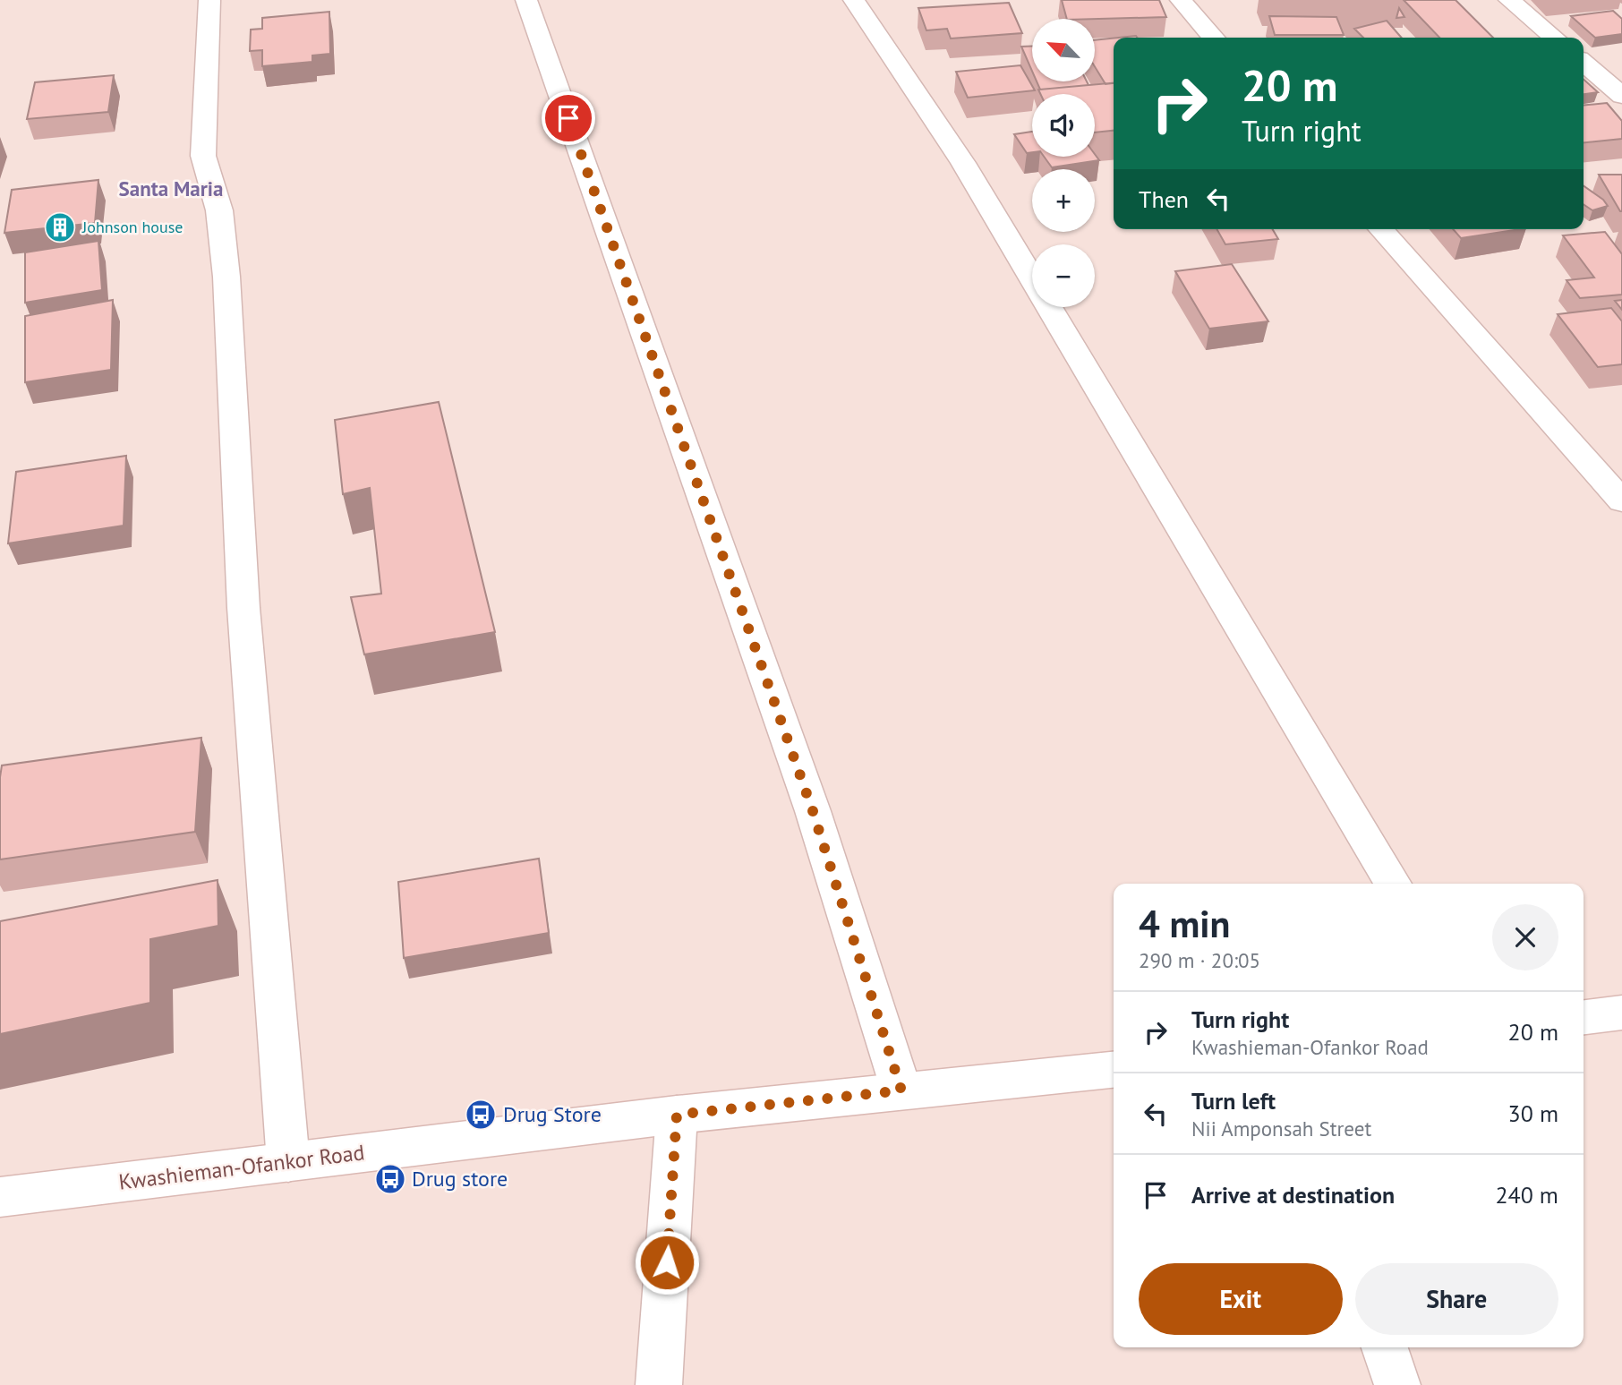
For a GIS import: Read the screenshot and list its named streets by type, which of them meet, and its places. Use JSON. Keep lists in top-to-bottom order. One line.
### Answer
{"streets":{"street":["Kwashieman-Ofankor Road"]},"districts":["Santa Maria"],"places":{"building":["Johnson house"],"bus stop":["Drug Store","Drug store"]},"north":"top left","page":{"map_buttons":["+","−"],"turn":["20 m","Turn right"],"then":"Then","heading":["4 min","290 m · 20:05"],"list":[{"name":"Turn right","note":"Kwashieman-Ofankor Road","value":"20 m"},{"name":"Turn left","note":"Nii Amponsah Street","value":"30 m"},{"name":"Arrive at destination","value":"240 m"}],"buttons":["Exit","Share"]}}
